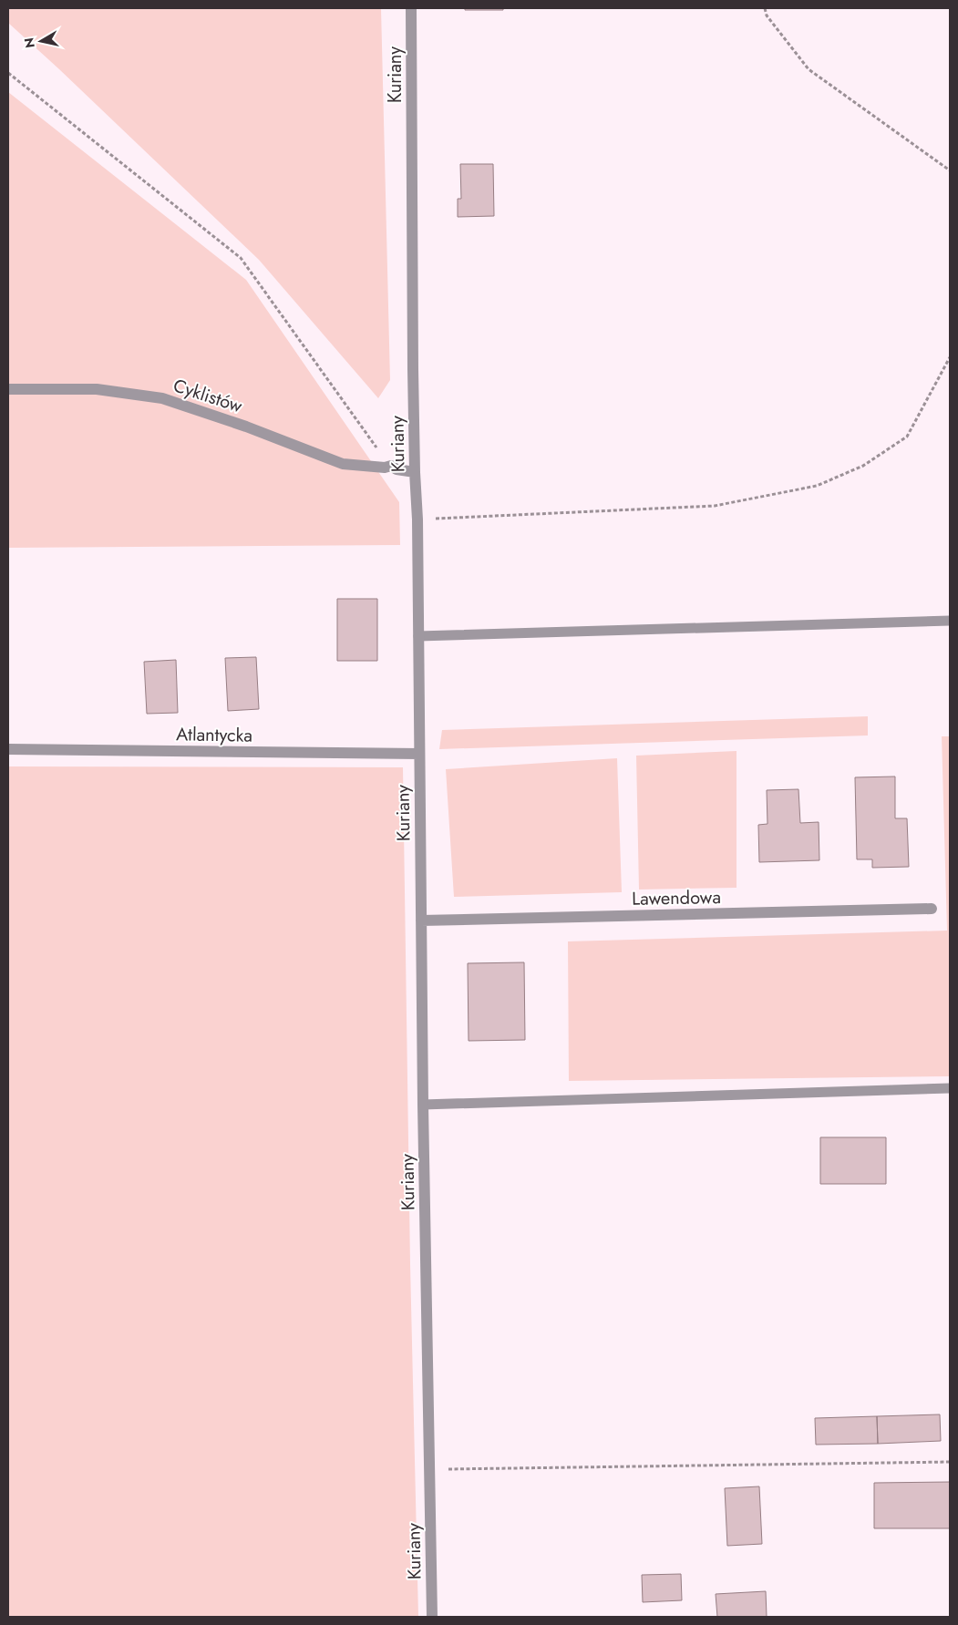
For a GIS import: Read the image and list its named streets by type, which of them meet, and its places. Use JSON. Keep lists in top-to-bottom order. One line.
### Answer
{"streets":{"street":["Kuriany","Cyklistów","Atlantycka","Lawendowa"]},"crossings":[["Kuriany","Cyklistów"],["Kuriany","Atlantycka"],["Kuriany","Lawendowa"]],"north":"left"}
